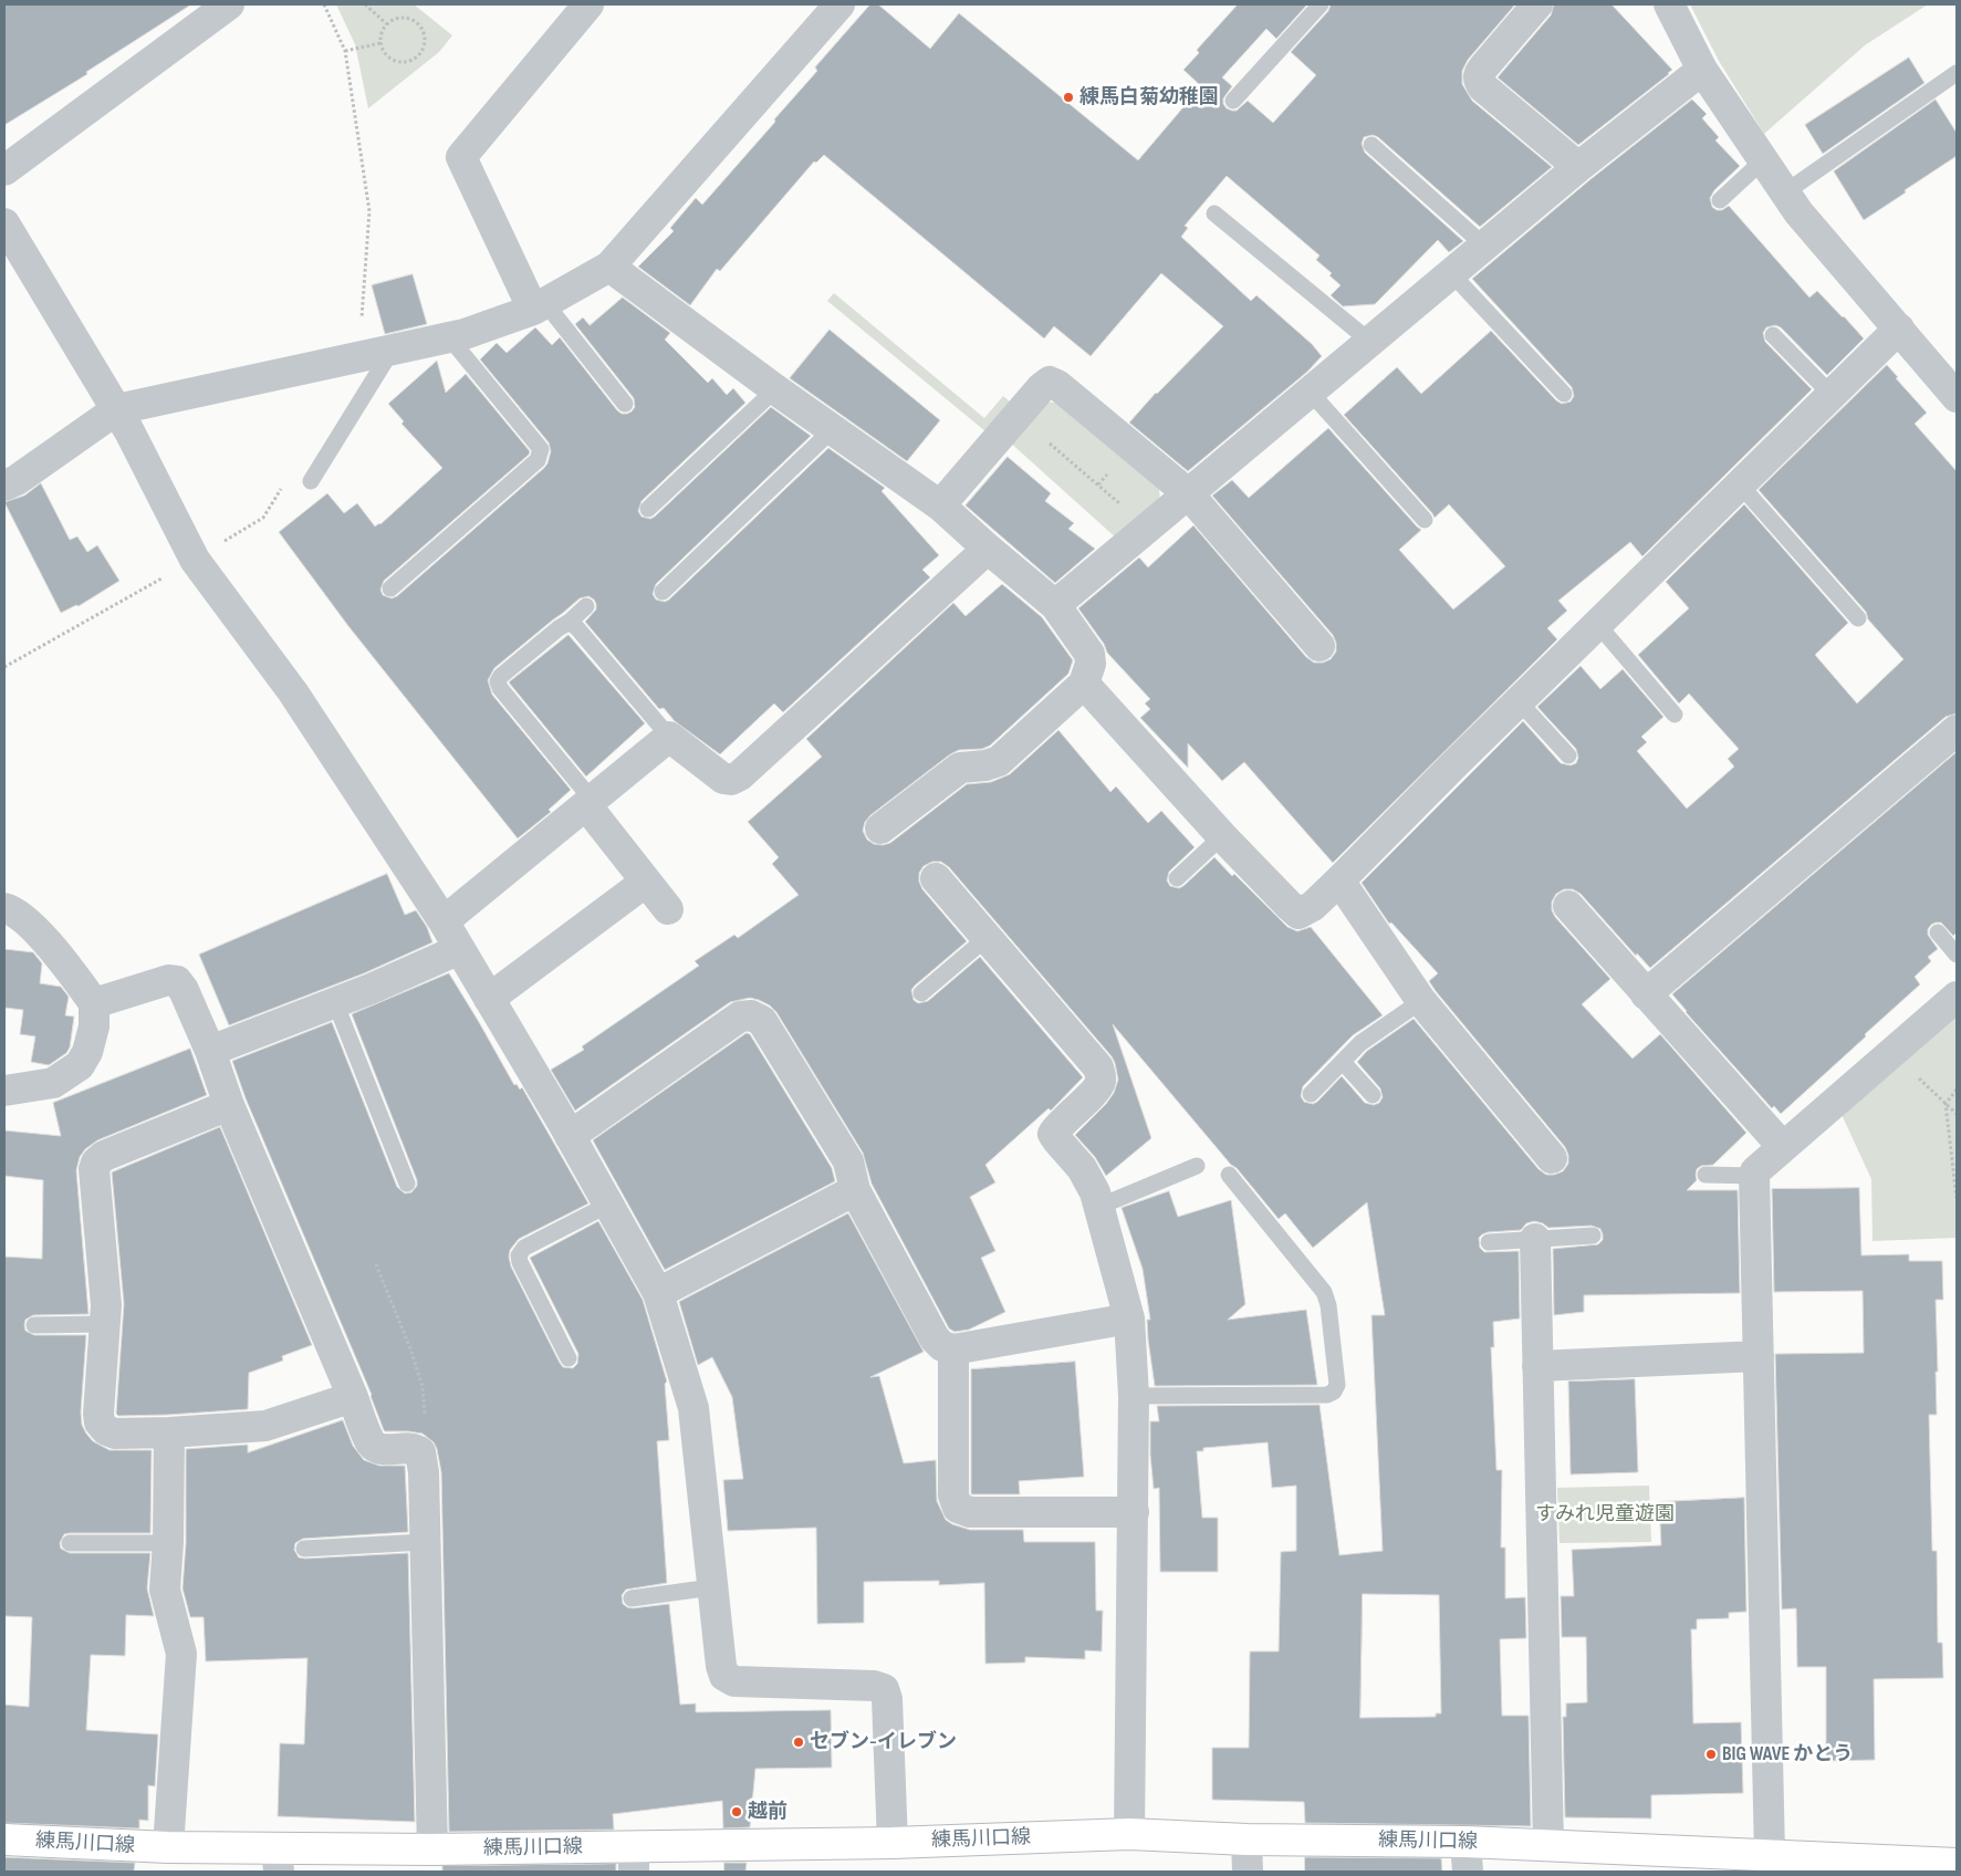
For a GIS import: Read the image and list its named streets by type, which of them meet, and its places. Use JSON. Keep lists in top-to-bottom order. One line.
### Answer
{"streets":{"main road":["練馬川口線"]},"parks":["すみれ児童遊園"],"places":["練馬白菊幼稚園","セブン-イレブン","BIG WAVE かとう","越前"]}
